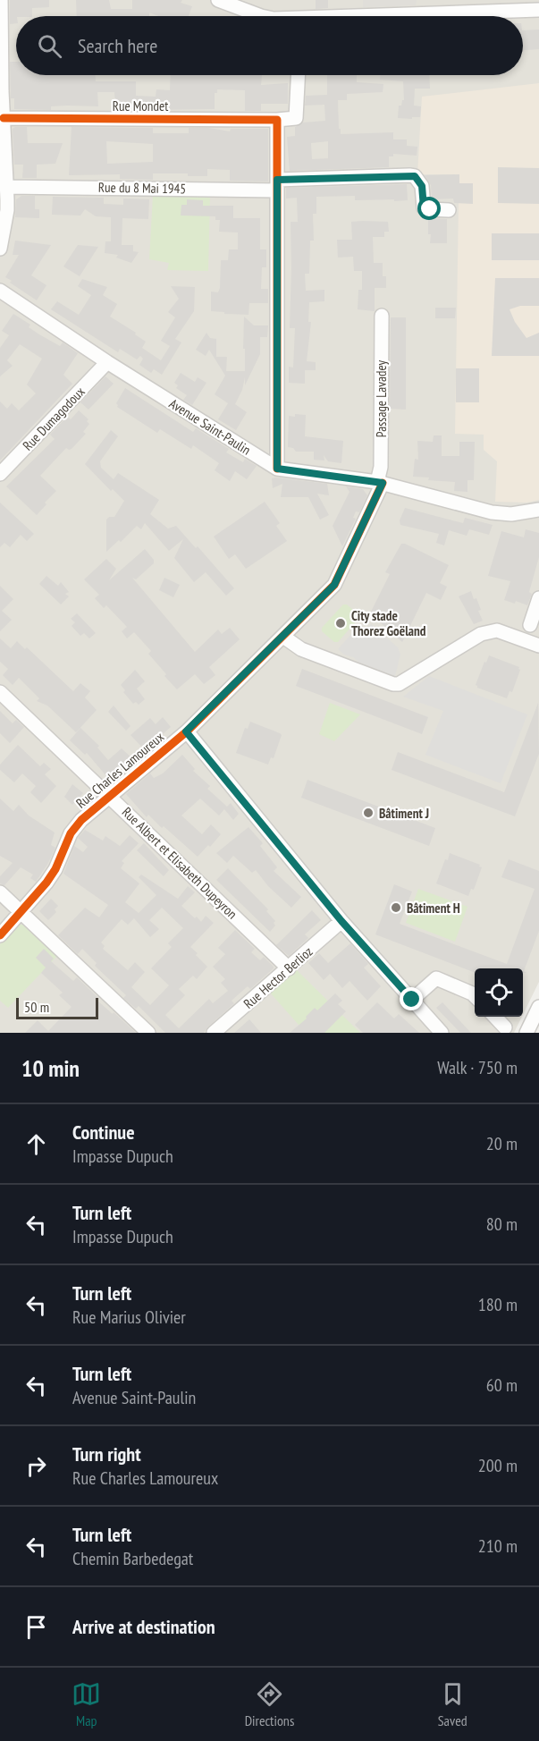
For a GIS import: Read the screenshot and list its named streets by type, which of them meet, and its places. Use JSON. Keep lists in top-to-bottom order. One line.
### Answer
{"streets":{"street":["Rue Mondet","Rue du 8 Mai 1945","Passage Lavadey","Rue Dumagodoux","Avenue Saint-Paulin","Rue Charles Lamoureux","Rue Albert et Elisabeth Dupeyron","Rue Hector Berlioz"]},"crossings":[["Passage Lavadey","Avenue Saint-Paulin"],["Passage Lavadey","Rue Charles Lamoureux"],["Rue Dumagodoux","Avenue Saint-Paulin"],["Avenue Saint-Paulin","Rue Charles Lamoureux"],["Rue Charles Lamoureux","Rue Albert et Elisabeth Dupeyron"],["Rue Albert et Elisabeth Dupeyron","Rue Hector Berlioz"]],"places":["City stade Thorez Goëland","Bâtiment J","Bâtiment H"],"scale_bar":"50 m","page":{"search":"Search here","scale":"50 m","heading":["10 min","Walk · 750 m"],"list":[["Continue","Impasse Dupuch","20 m"],["Turn left","Impasse Dupuch","80 m"],["Turn left","Rue Marius Olivier","180 m"],["Turn left","Avenue Saint-Paulin","60 m"],["Turn right","Rue Charles Lamoureux","200 m"],["Turn left","Chemin Barbedegat","210 m"],"Arrive at destination"],"nav":["Map","Directions","Saved"]}}
